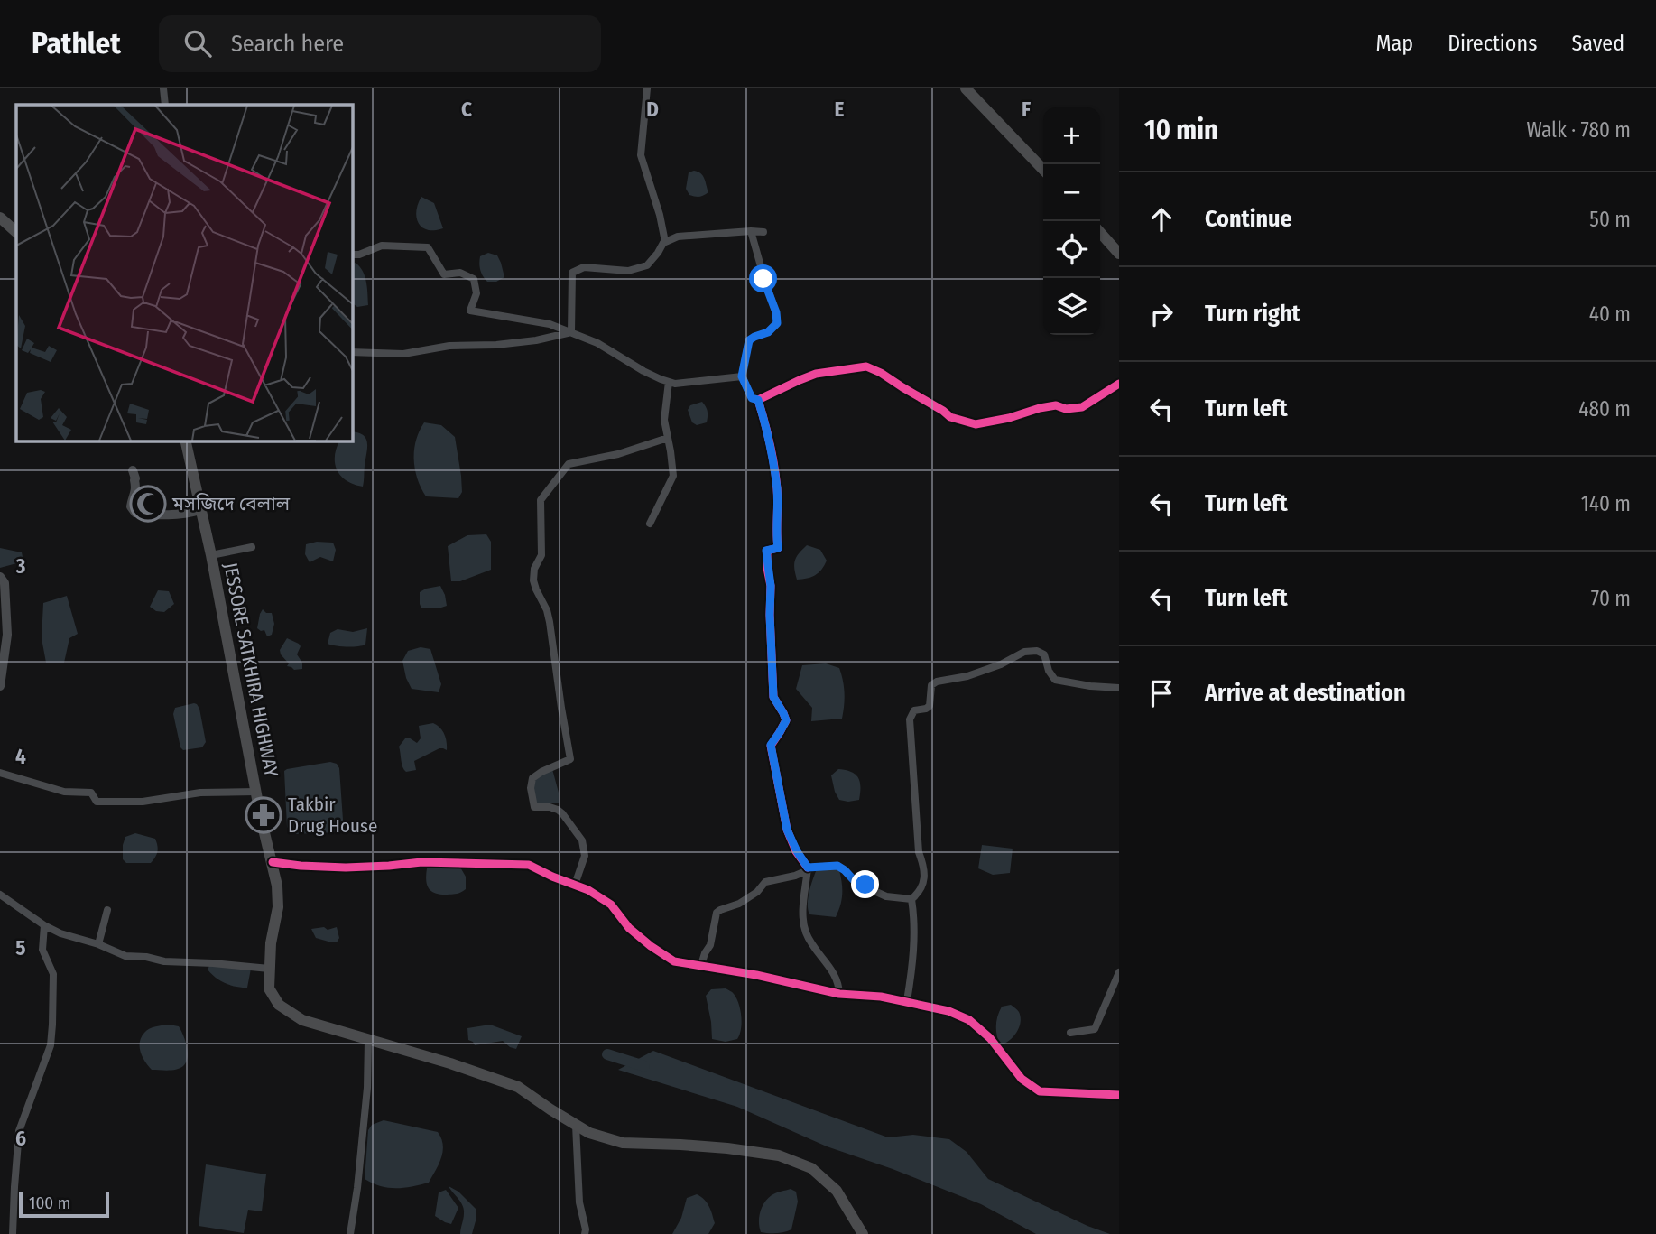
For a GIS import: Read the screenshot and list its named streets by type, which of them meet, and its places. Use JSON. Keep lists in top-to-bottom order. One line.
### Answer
{"streets":{"highway":["JESSORE SATKHIRA HIGHWAY"]},"places":{"mosque":["মসজিদে বেলাল"],"pharmacy":["Takbir Drug House"]},"scale_bar":"100 m","page":{"header":"Pathlet","search":"Search here","nav":["Map","Directions","Saved"],"heading":["10 min","Walk · 780 m"],"map_buttons":["+","−"],"list":[["Continue","50 m"],["Turn right","40 m"],["Turn left","480 m"],["Turn left","140 m"],["Turn left","70 m"],"Arrive at destination"],"scale":"100 m"},"grid":{"columns":["C","D","E","F"],"rows":["3","4","5","6"]}}
